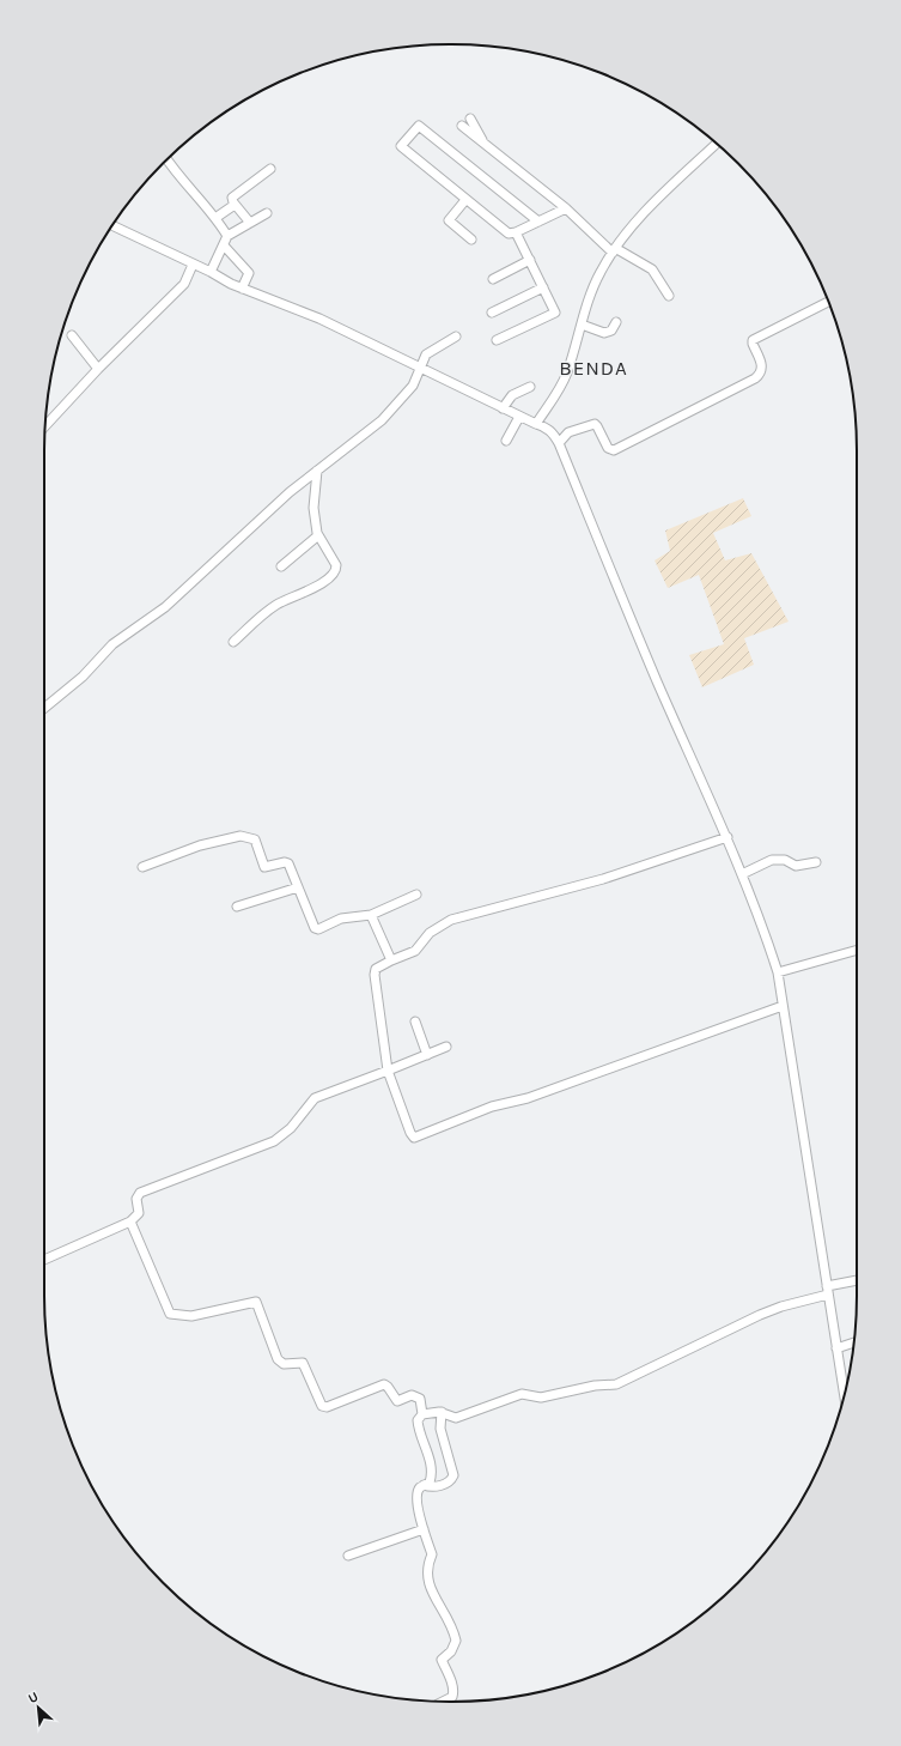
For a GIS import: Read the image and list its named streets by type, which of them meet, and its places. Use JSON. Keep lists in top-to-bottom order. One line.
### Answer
{"districts":["BENDA"],"north":"top left"}
